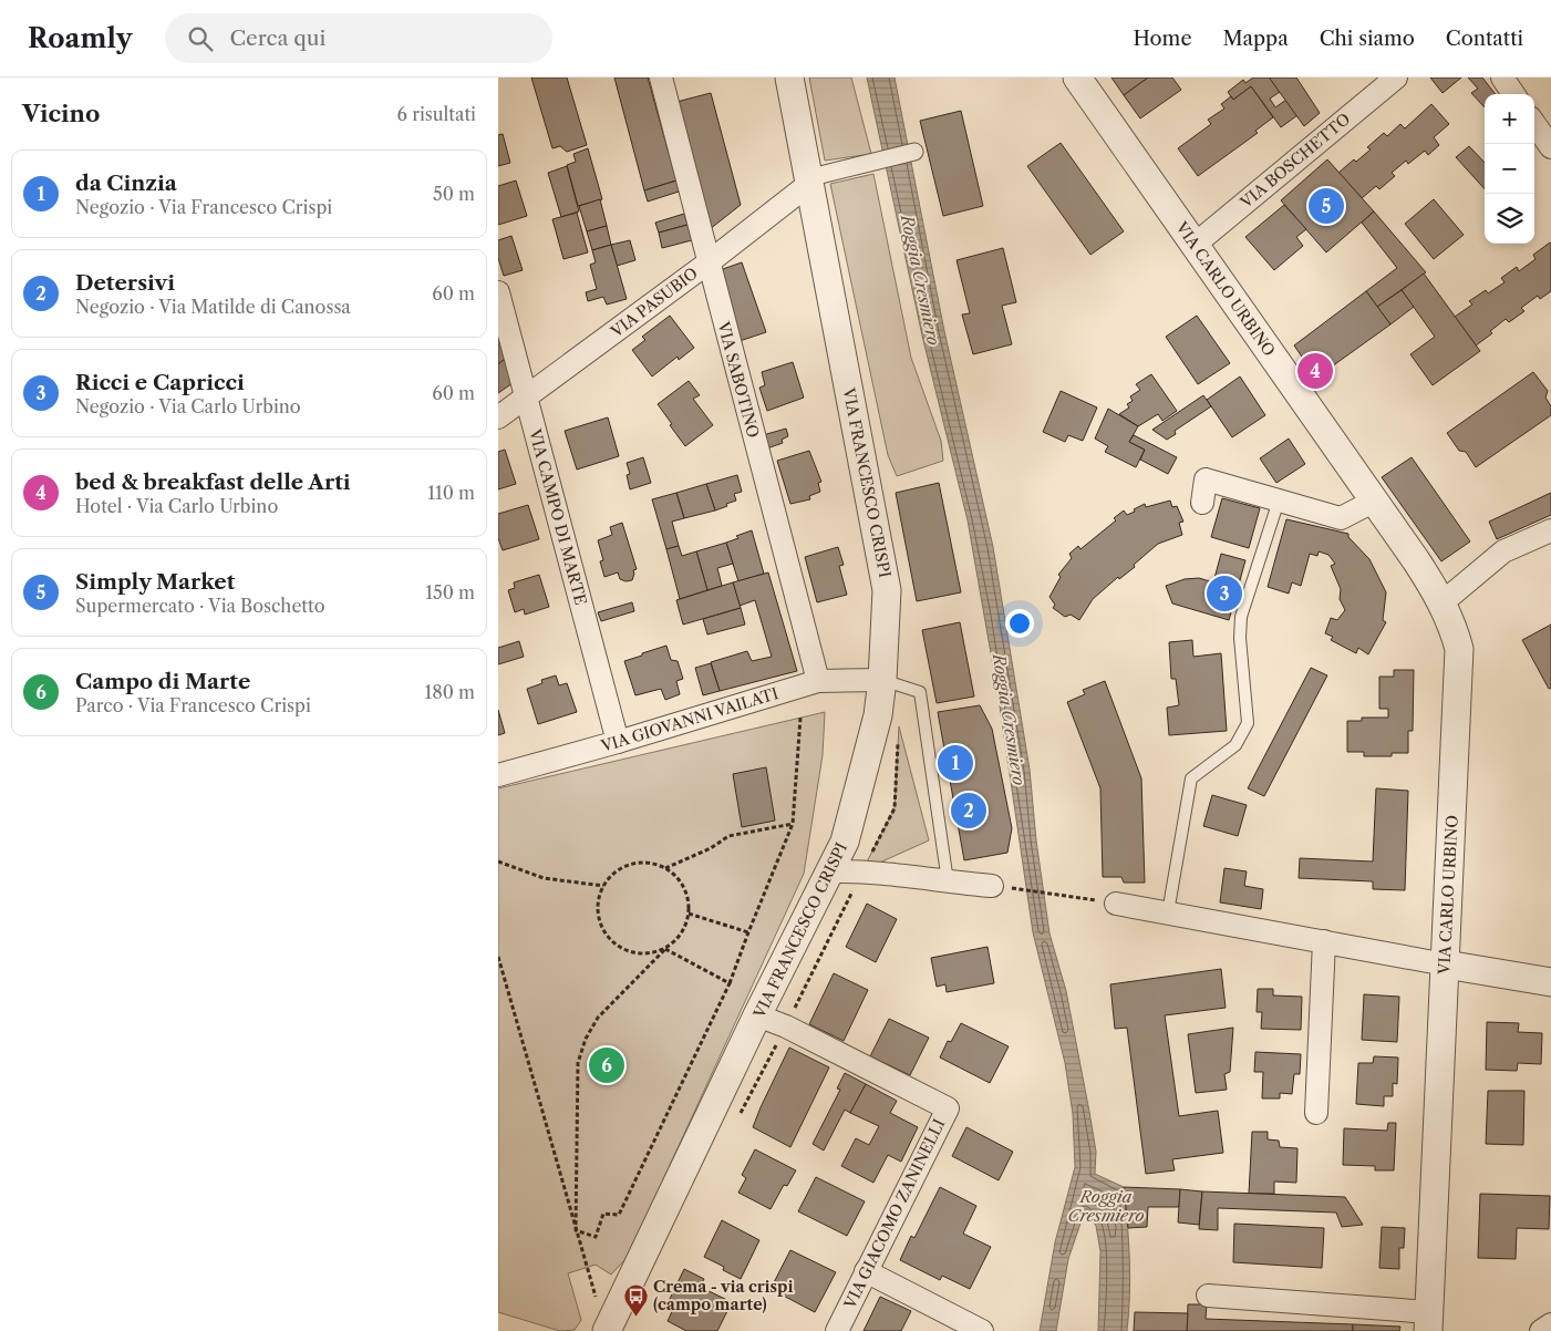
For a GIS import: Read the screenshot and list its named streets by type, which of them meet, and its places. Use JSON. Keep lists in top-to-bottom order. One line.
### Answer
{"streets":{"street":["VIA BOSCHETTO","VIA CARLO URBINO","VIA PASUBIO","VIA SABOTINO","VIA FRANCESCO CRISPI","VIA CAMPO DI MARTE","VIA GIOVANNI VAILATI","VIA GIACOMO ZANINELLI"]},"crossings":[["VIA BOSCHETTO","VIA CARLO URBINO"],["VIA PASUBIO","VIA SABOTINO"],["VIA PASUBIO","VIA FRANCESCO CRISPI"],["VIA PASUBIO","VIA CAMPO DI MARTE"],["VIA SABOTINO","VIA GIOVANNI VAILATI"],["VIA FRANCESCO CRISPI","VIA GIOVANNI VAILATI"],["VIA FRANCESCO CRISPI","VIA GIACOMO ZANINELLI"],["VIA CAMPO DI MARTE","VIA GIOVANNI VAILATI"]],"water":["Roggia Cresmiero"],"places":{"bus stop":["Crema - via crispi (campo marte)"]},"page":{"header":"Roamly","search":"Cerca qui","nav":["Home","Mappa","Chi siamo","Contatti"],"heading":["Vicino","6 risultati"],"map_buttons":["+","−"],"list":[{"mark":"1","name":"da Cinzia","note":"Negozio · Via Francesco Crispi","value":"50 m"},{"mark":"2","name":"Detersivi","note":"Negozio · Via Matilde di Canossa","value":"60 m"},{"mark":"3","name":"Ricci e Capricci","note":"Negozio · Via Carlo Urbino","value":"60 m"},{"mark":"4","name":"bed & breakfast delle Arti","note":"Hotel · Via Carlo Urbino","value":"110 m"},{"mark":"5","name":"Simply Market","note":"Supermercato · Via Boschetto","value":"150 m"},{"mark":"6","name":"Campo di Marte","note":"Parco · Via Francesco Crispi","value":"180 m"}],"pins":["5","4","3","1","2","6"]}}
